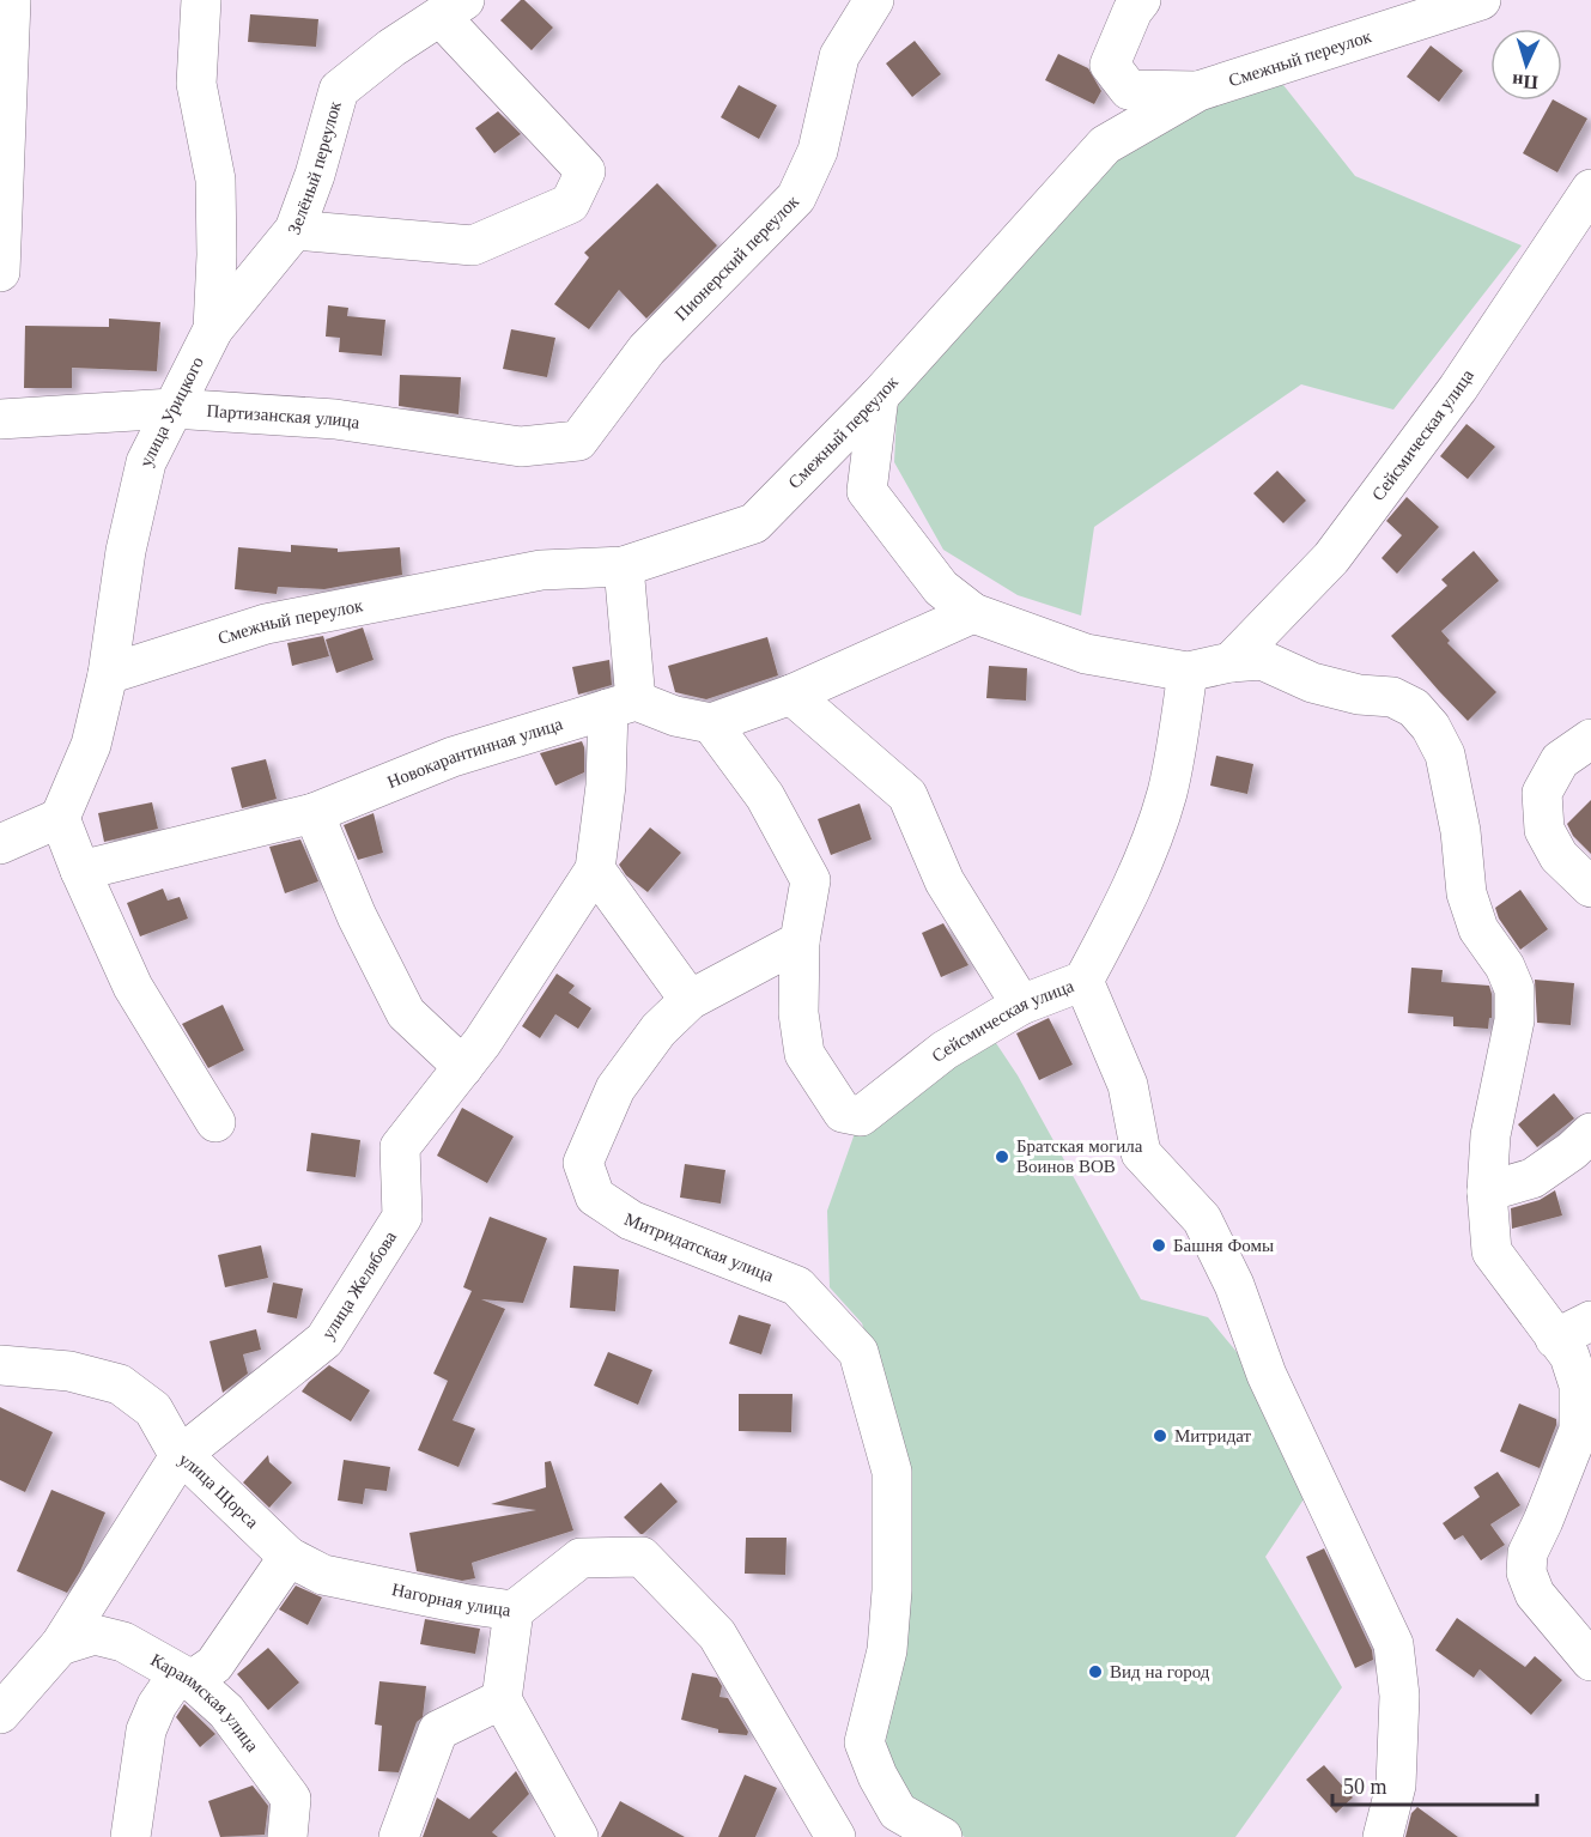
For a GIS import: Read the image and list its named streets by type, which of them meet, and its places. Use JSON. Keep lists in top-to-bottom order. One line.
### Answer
{"streets":{"street":["Смежный переулок","Зелёный переулок","Пионерский переулок","улица Урицкого","Партизанская улица","Сейсмическая улица","Новокарантинная улица","Митридатская улица","улица Желябова","улица Щорса","Нагорная улица","Караимская улица"]},"crossings":[["Смежный переулок","улица Урицкого"],["Зелёный переулок","улица Урицкого"],["Пионерский переулок","Партизанская улица"],["улица Урицкого","Партизанская улица"],["Сейсмическая улица","Митридатская улица"],["Новокарантинная улица","улица Желябова"],["улица Желябова","улица Щорса"],["улица Желябова","Караимская улица"],["улица Щорса","Нагорная улица"]],"places":["Братская могила Воинов ВОВ","Башня Фомы","Митридат","Вид на город"],"scale_bar":"50 m","north":"bottom"}
